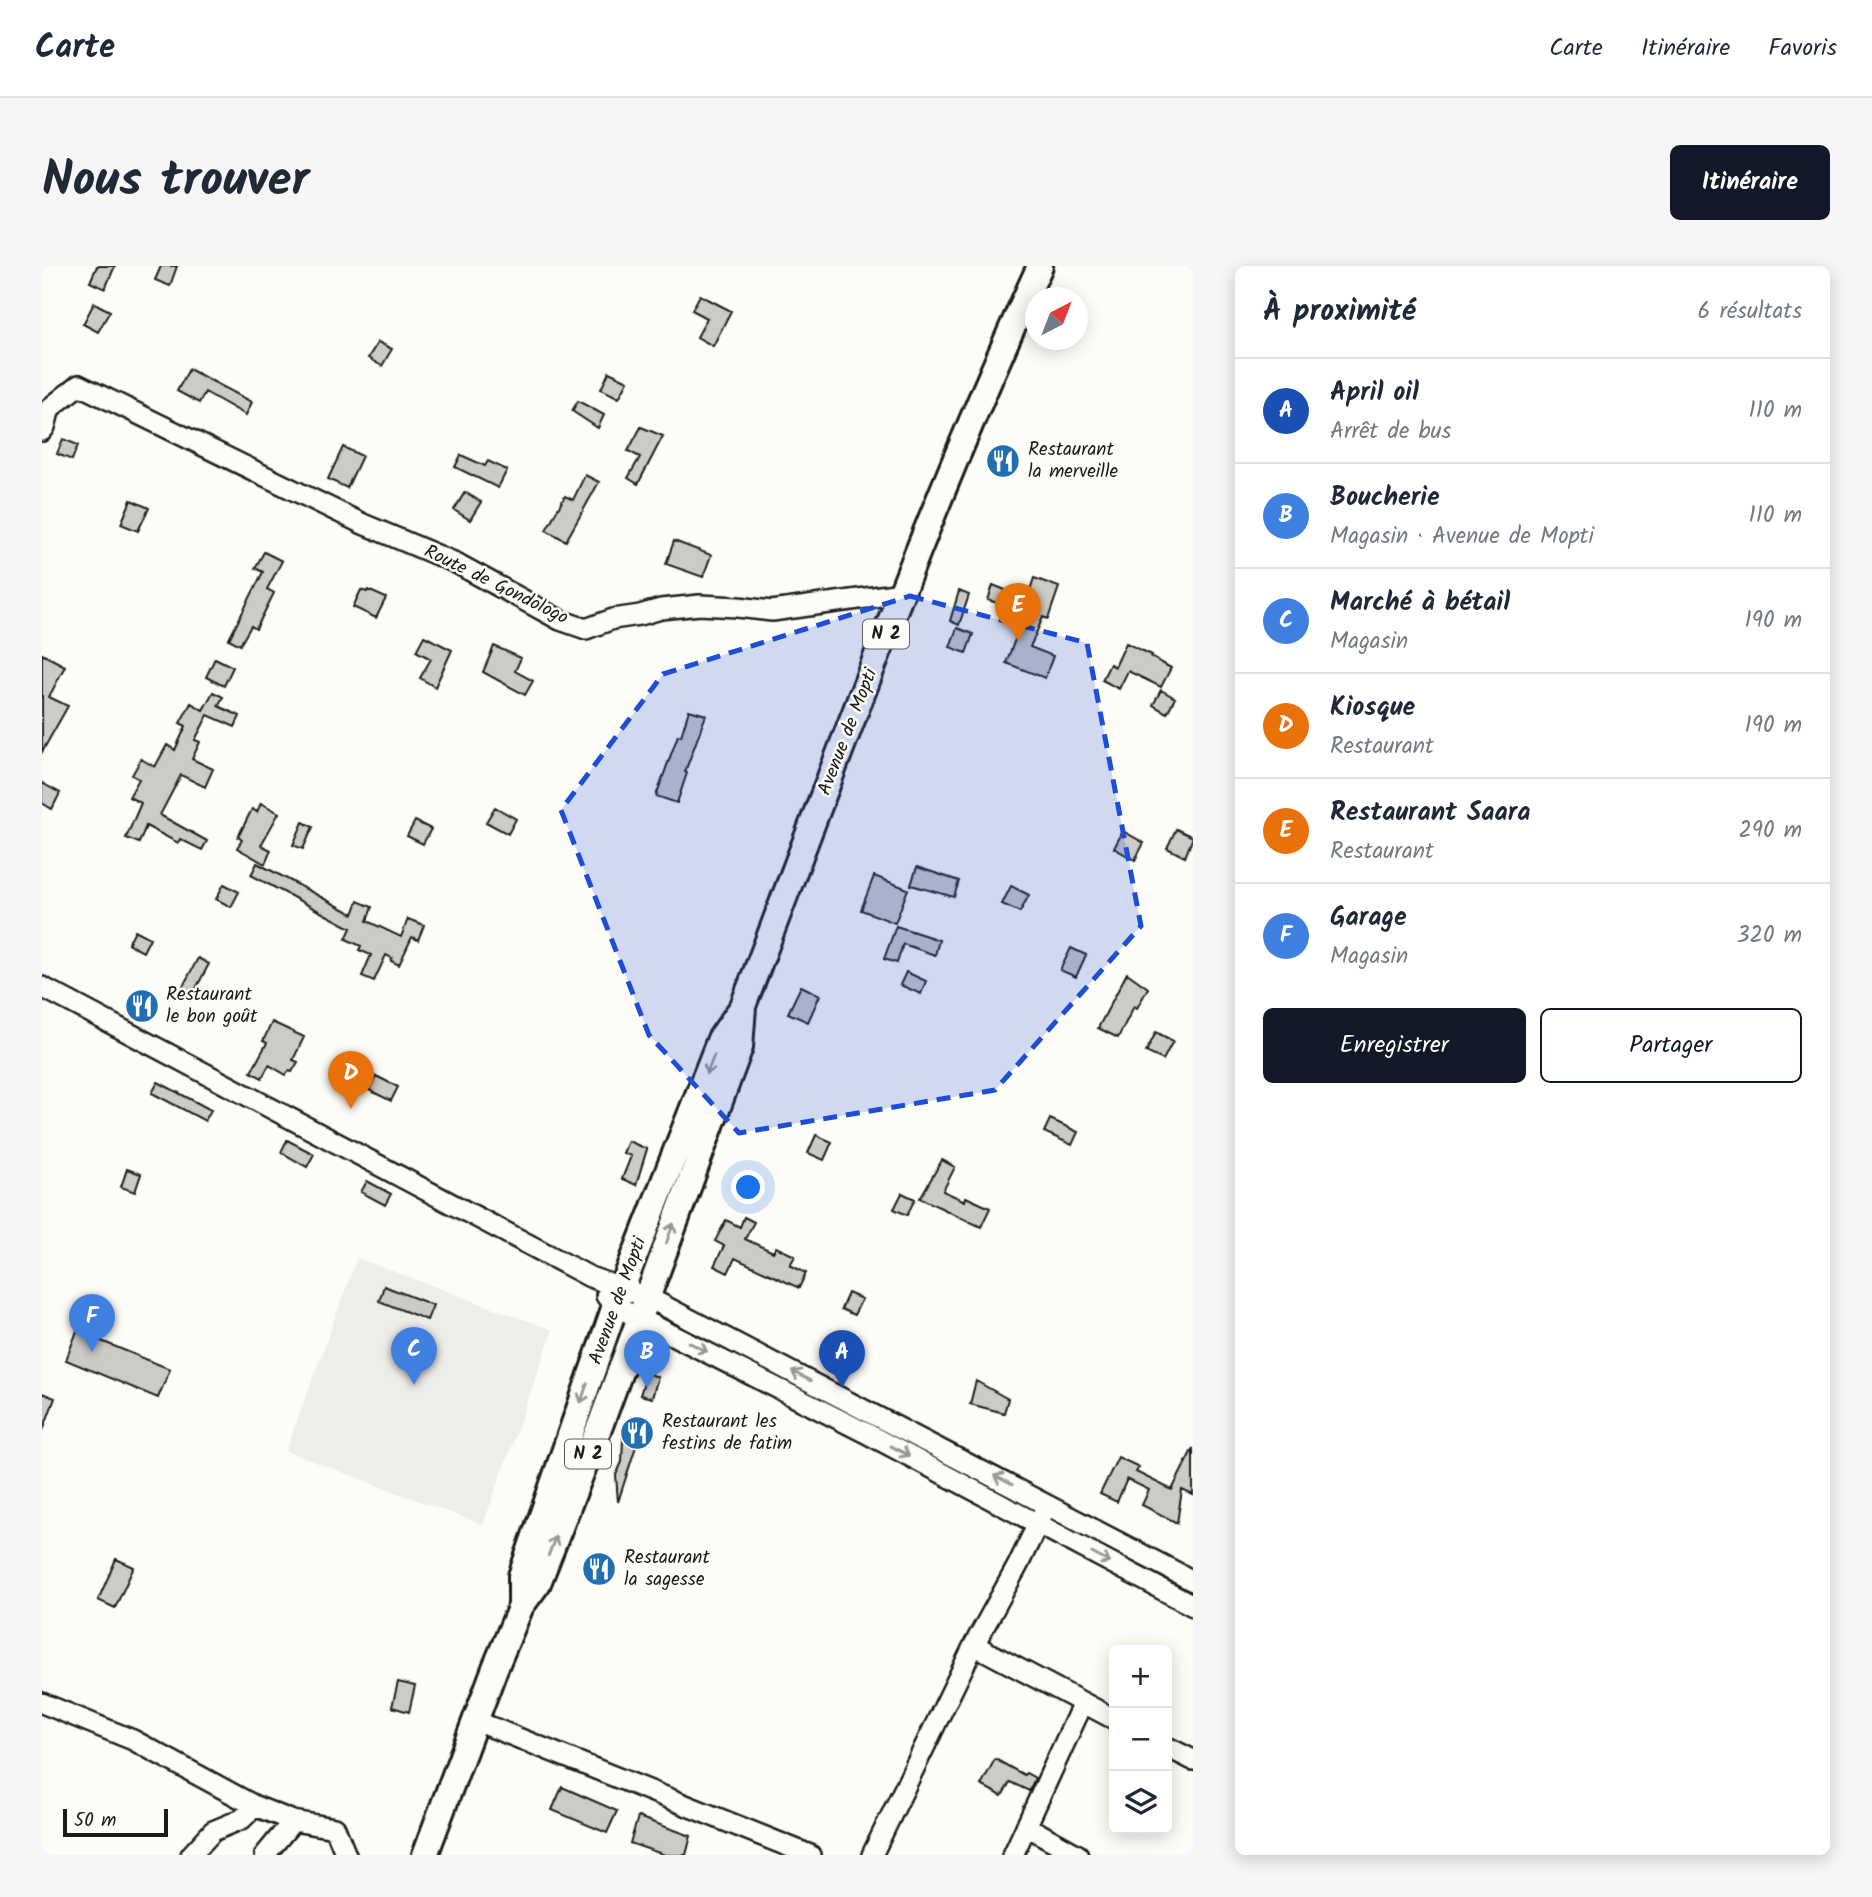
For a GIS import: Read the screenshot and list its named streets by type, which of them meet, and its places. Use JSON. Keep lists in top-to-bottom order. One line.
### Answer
{"streets":{"main road":["N 2","Avenue de Mopti"],"street":["Route de Gondologo"]},"crossings":[["Route de Gondologo","Avenue de Mopti"],["N 2","Avenue de Mopti"]],"places":{"restaurant":["Restaurant la merveille","Restaurant le bon goût","Restaurant les festins de fatim","Restaurant la sagesse"]},"scale_bar":"50 m","north":"top right","page":{"header":"Carte","nav":["Carte","Itinéraire","Favoris"],"title":"Nous trouver","buttons":["Itinéraire",["Enregistrer","Partager"]],"heading":["À proximité","6 résultats"],"list":[{"mark":"A","name":"April oil","note":"Arrêt de bus","value":"110 m"},{"mark":"B","name":"Boucherie","note":"Magasin · Avenue de Mopti","value":"110 m"},{"mark":"C","name":"Marché à bétail","note":"Magasin","value":"190 m"},{"mark":"D","name":"Kiosque","note":"Restaurant","value":"190 m"},{"mark":"E","name":"Restaurant Saara","note":"Restaurant","value":"290 m"},{"mark":"F","name":"Garage","note":"Magasin","value":"320 m"}],"pins":["E","D","F","C","A","B"],"map_buttons":["+","−"],"scale":"50 m"}}
